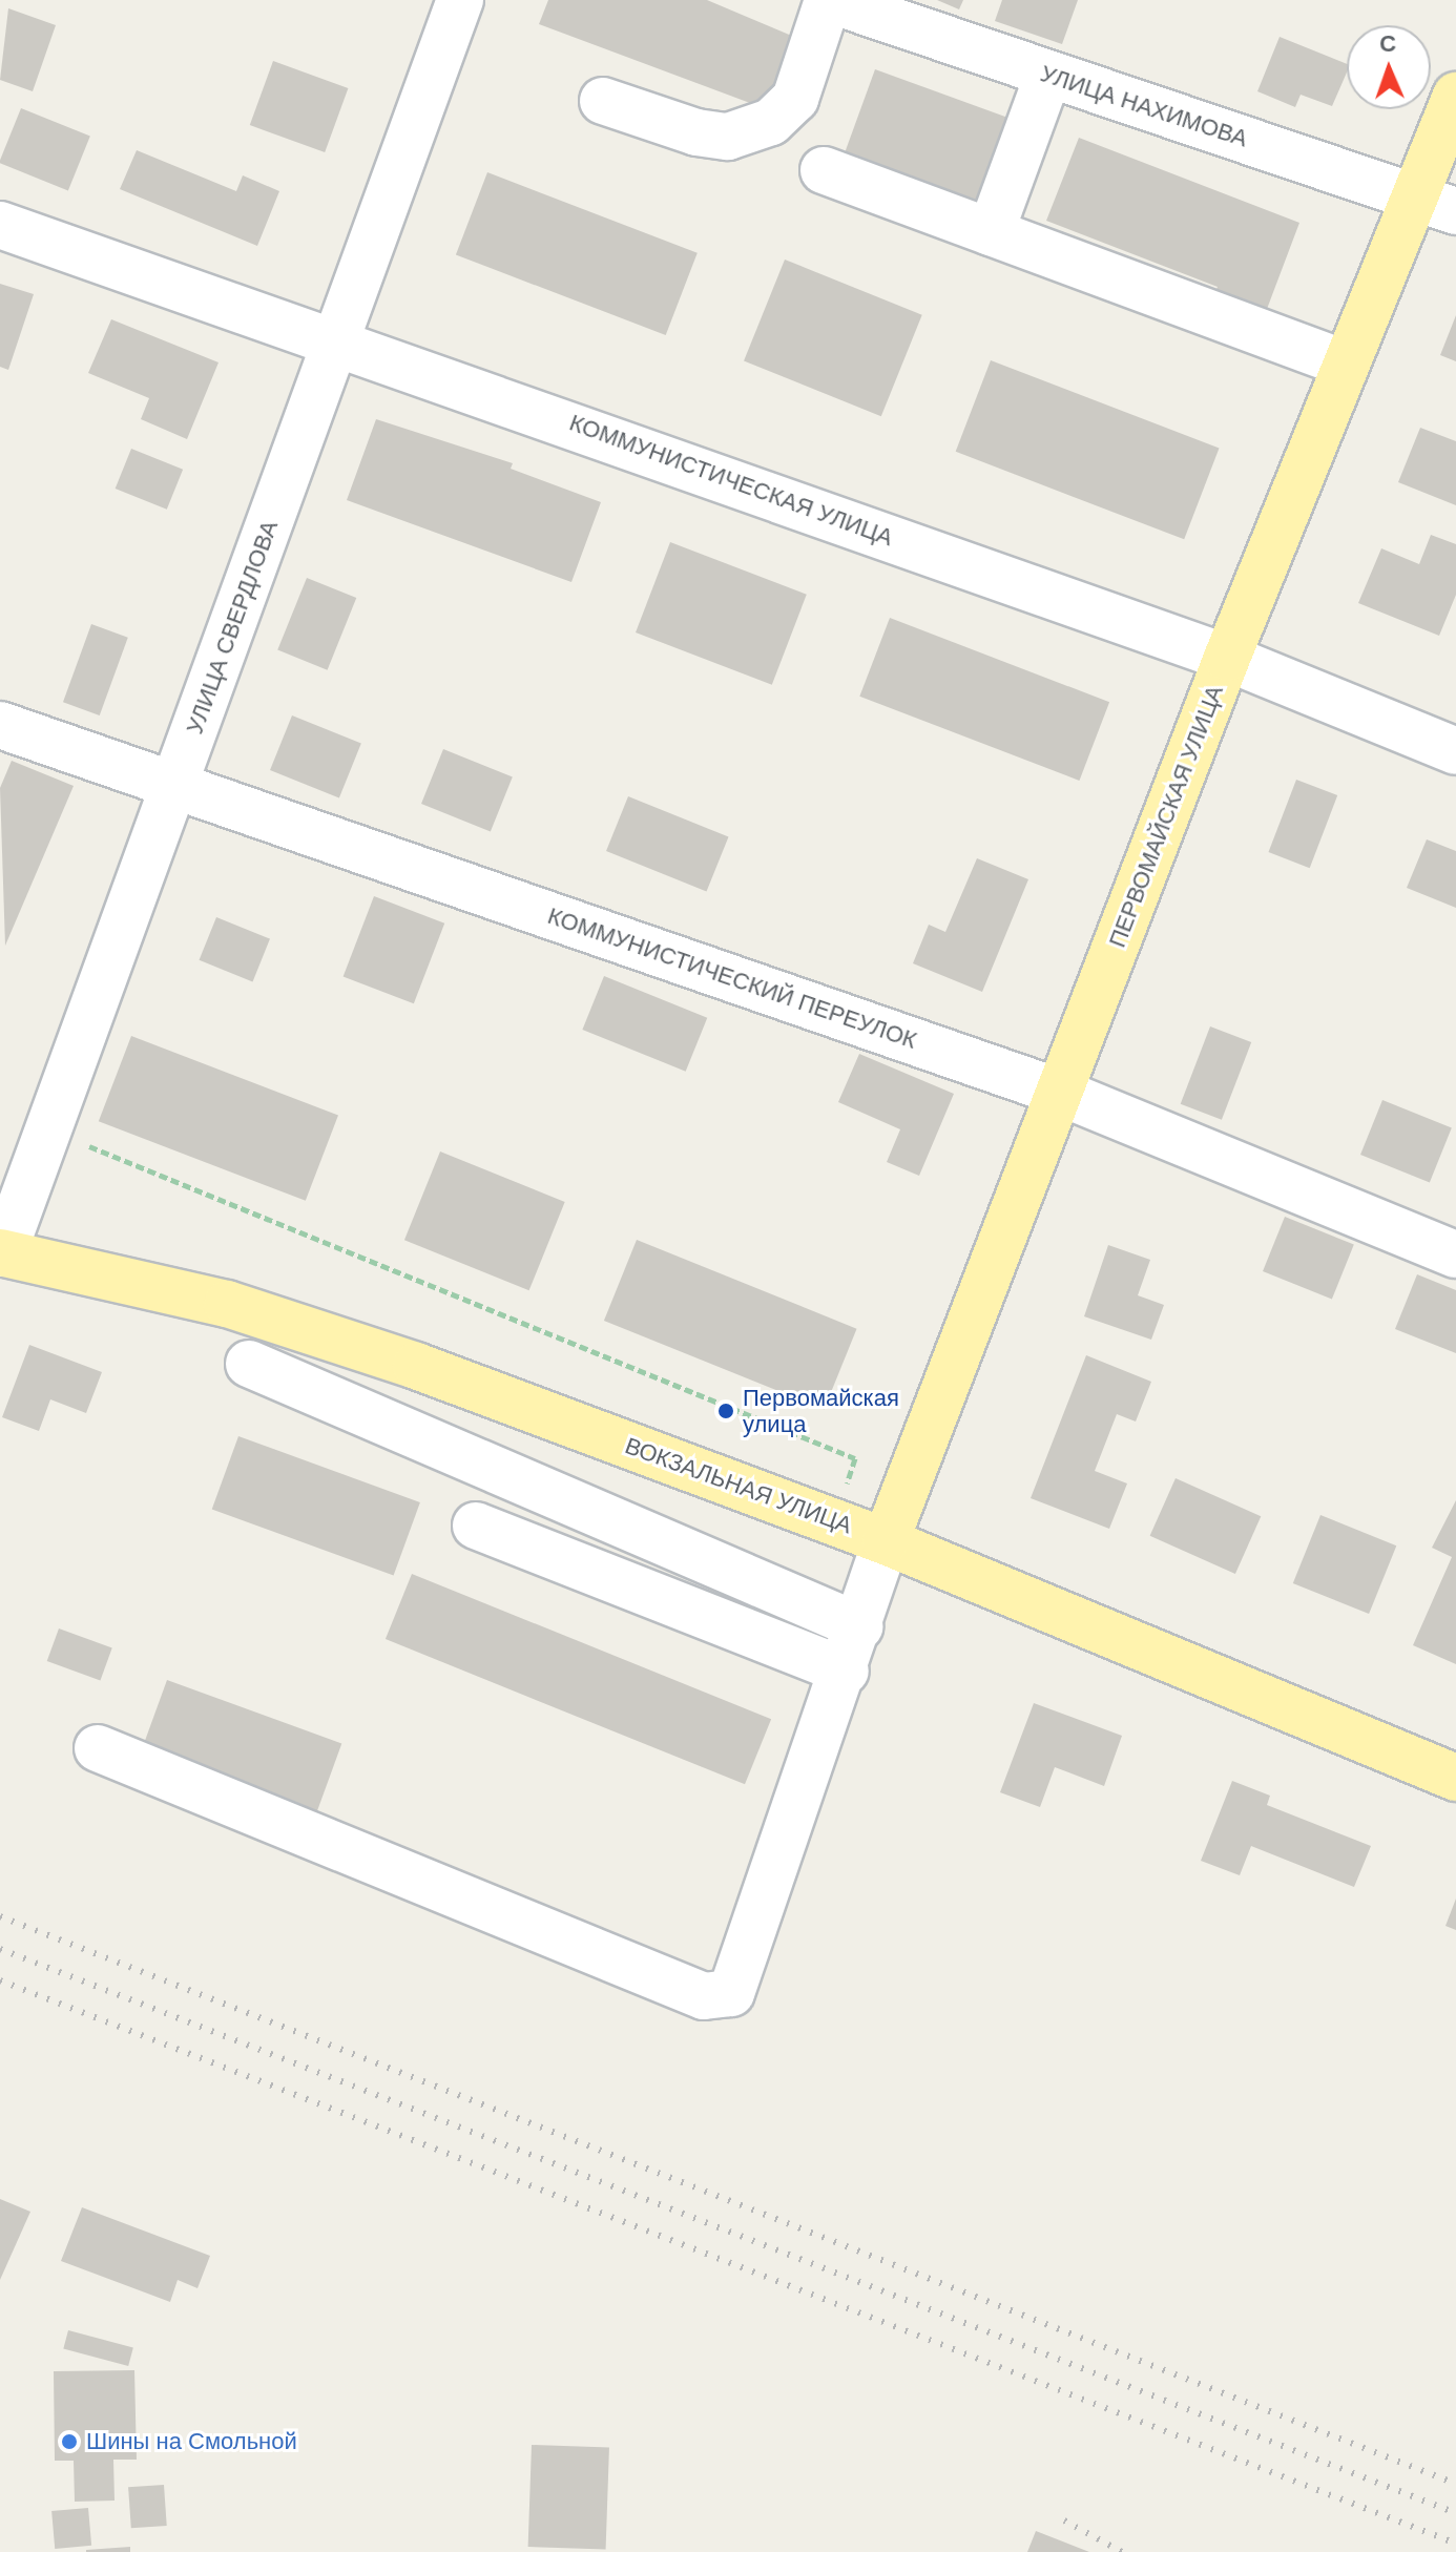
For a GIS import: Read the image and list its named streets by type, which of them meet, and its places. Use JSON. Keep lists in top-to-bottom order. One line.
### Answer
{"streets":{"main road":["ПЕРВОМАЙСКАЯ УЛИЦА","ВОКЗАЛЬНАЯ УЛИЦА"],"street":["УЛИЦА НАХИМОВА","КОММУНИСТИЧЕСКАЯ УЛИЦА","УЛИЦА СВЕРДЛОВА","КОММУНИСТИЧЕСКИЙ ПЕРЕУЛОК"]},"crossings":[["УЛИЦА НАХИМОВА","ПЕРВОМАЙСКАЯ УЛИЦА"],["КОММУНИСТИЧЕСКАЯ УЛИЦА","УЛИЦА СВЕРДЛОВА"],["КОММУНИСТИЧЕСКАЯ УЛИЦА","ПЕРВОМАЙСКАЯ УЛИЦА"],["УЛИЦА СВЕРДЛОВА","КОММУНИСТИЧЕСКИЙ ПЕРЕУЛОК"],["УЛИЦА СВЕРДЛОВА","ВОКЗАЛЬНАЯ УЛИЦА"],["ПЕРВОМАЙСКАЯ УЛИЦА","КОММУНИСТИЧЕСКИЙ ПЕРЕУЛОК"],["ПЕРВОМАЙСКАЯ УЛИЦА","ВОКЗАЛЬНАЯ УЛИЦА"]],"places":["Первомайская улица","Шины на Смольной"],"north":"top"}
